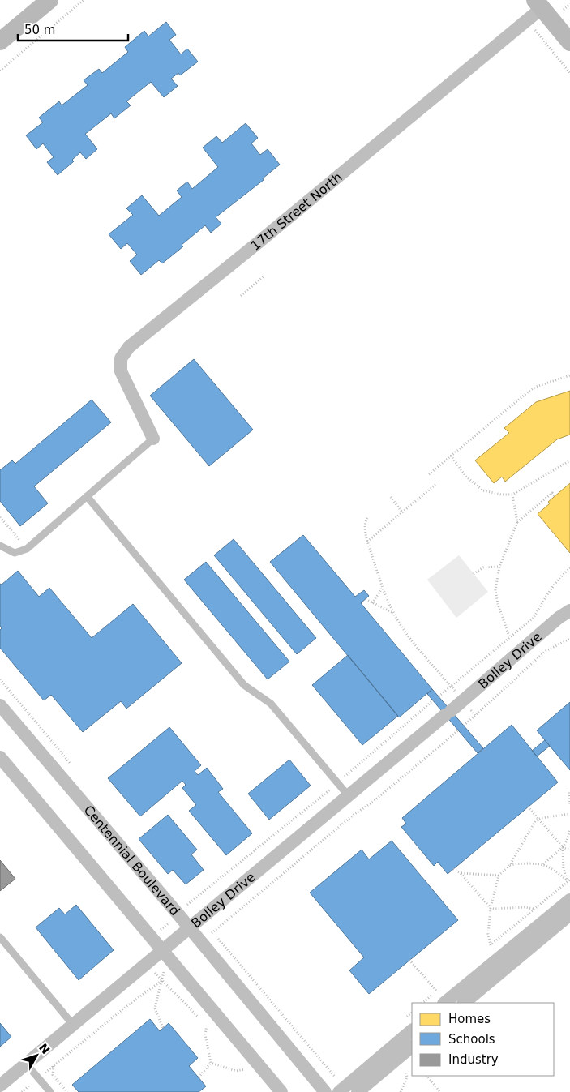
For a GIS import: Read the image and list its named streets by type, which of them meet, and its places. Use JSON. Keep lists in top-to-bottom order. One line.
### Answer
{"streets":{"street":["17th Street North","Bolley Drive","Centennial Boulevard"]},"crossings":[["Bolley Drive","Centennial Boulevard"]],"legend":["Homes","Schools","Industry"],"scale_bar":"50 m","north":"top right"}
